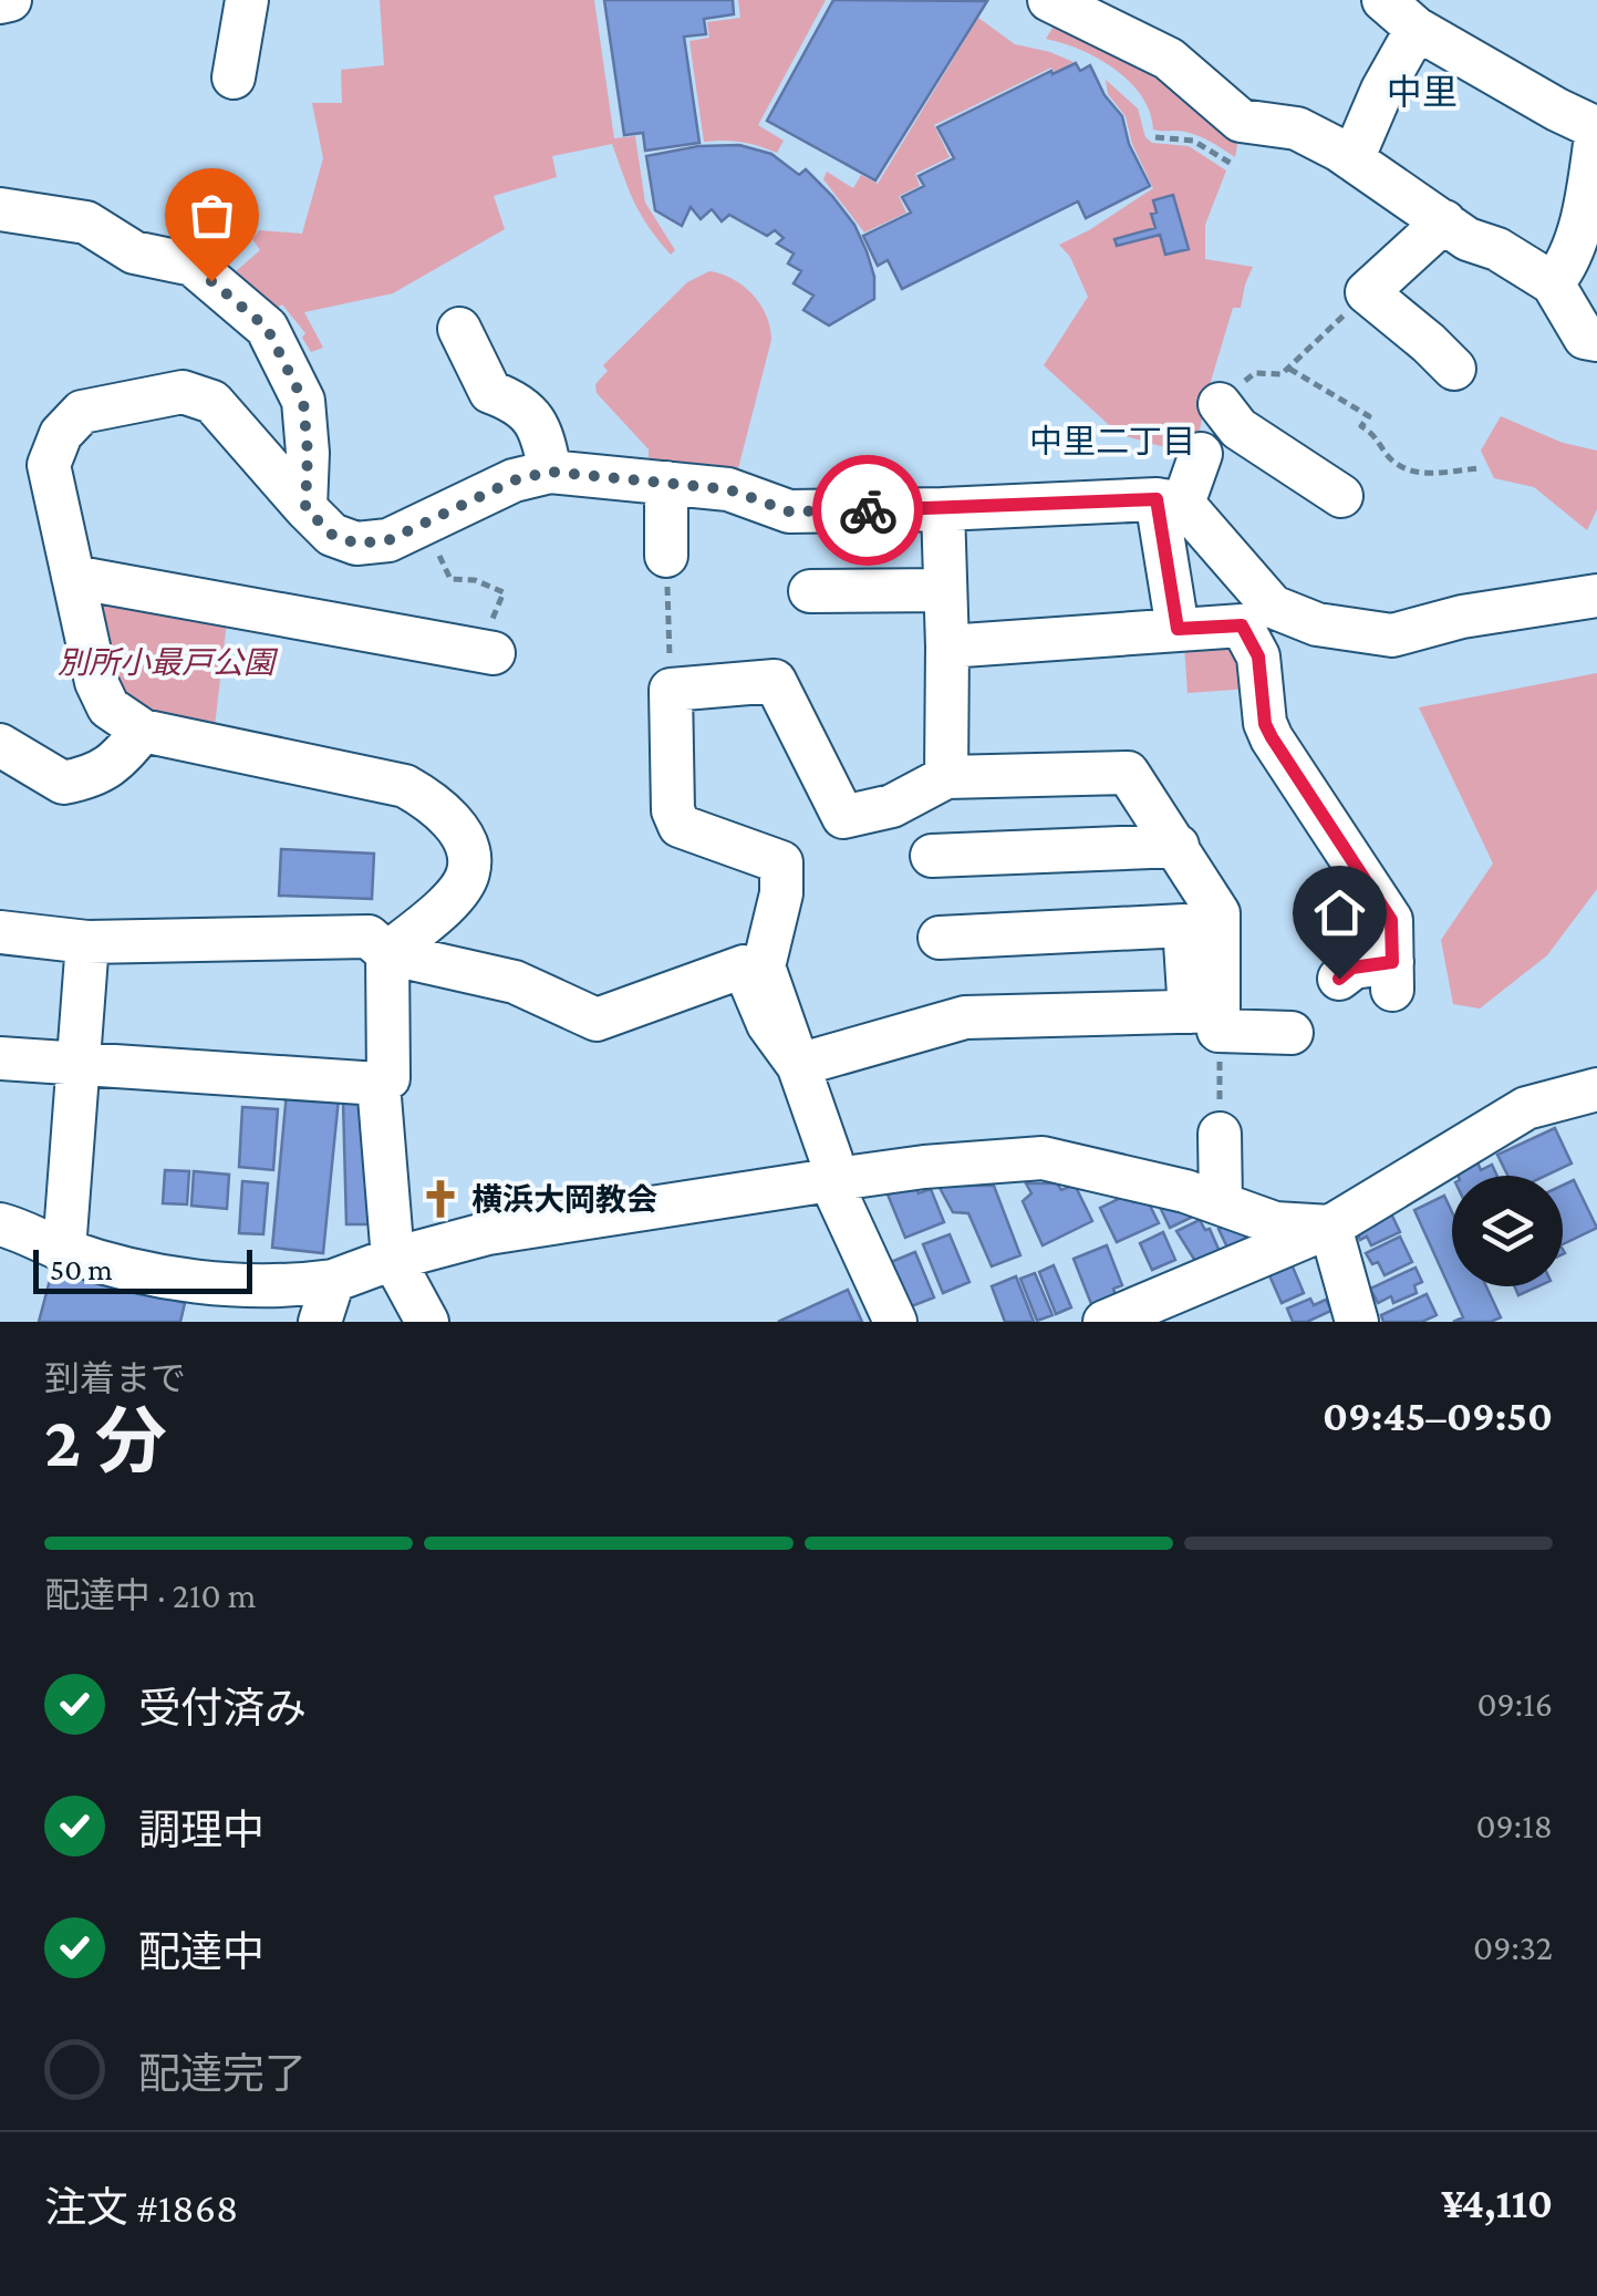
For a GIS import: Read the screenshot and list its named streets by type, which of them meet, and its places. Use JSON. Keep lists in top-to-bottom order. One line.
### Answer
{"districts":["中里","中里二丁目"],"parks":["別所小最戸公園"],"places":{"church":["横浜大岡教会"]},"scale_bar":"50 m","page":{"scale":"50 m","heading":["2 分","到着まで","09:45–09:50"],"panel":["注文 #1868","¥4,110"],"bar":"配達中 · 210 m","list":[["受付済み","09:16"],["調理中","09:18"],["配達中","09:32"],"配達完了"]}}
